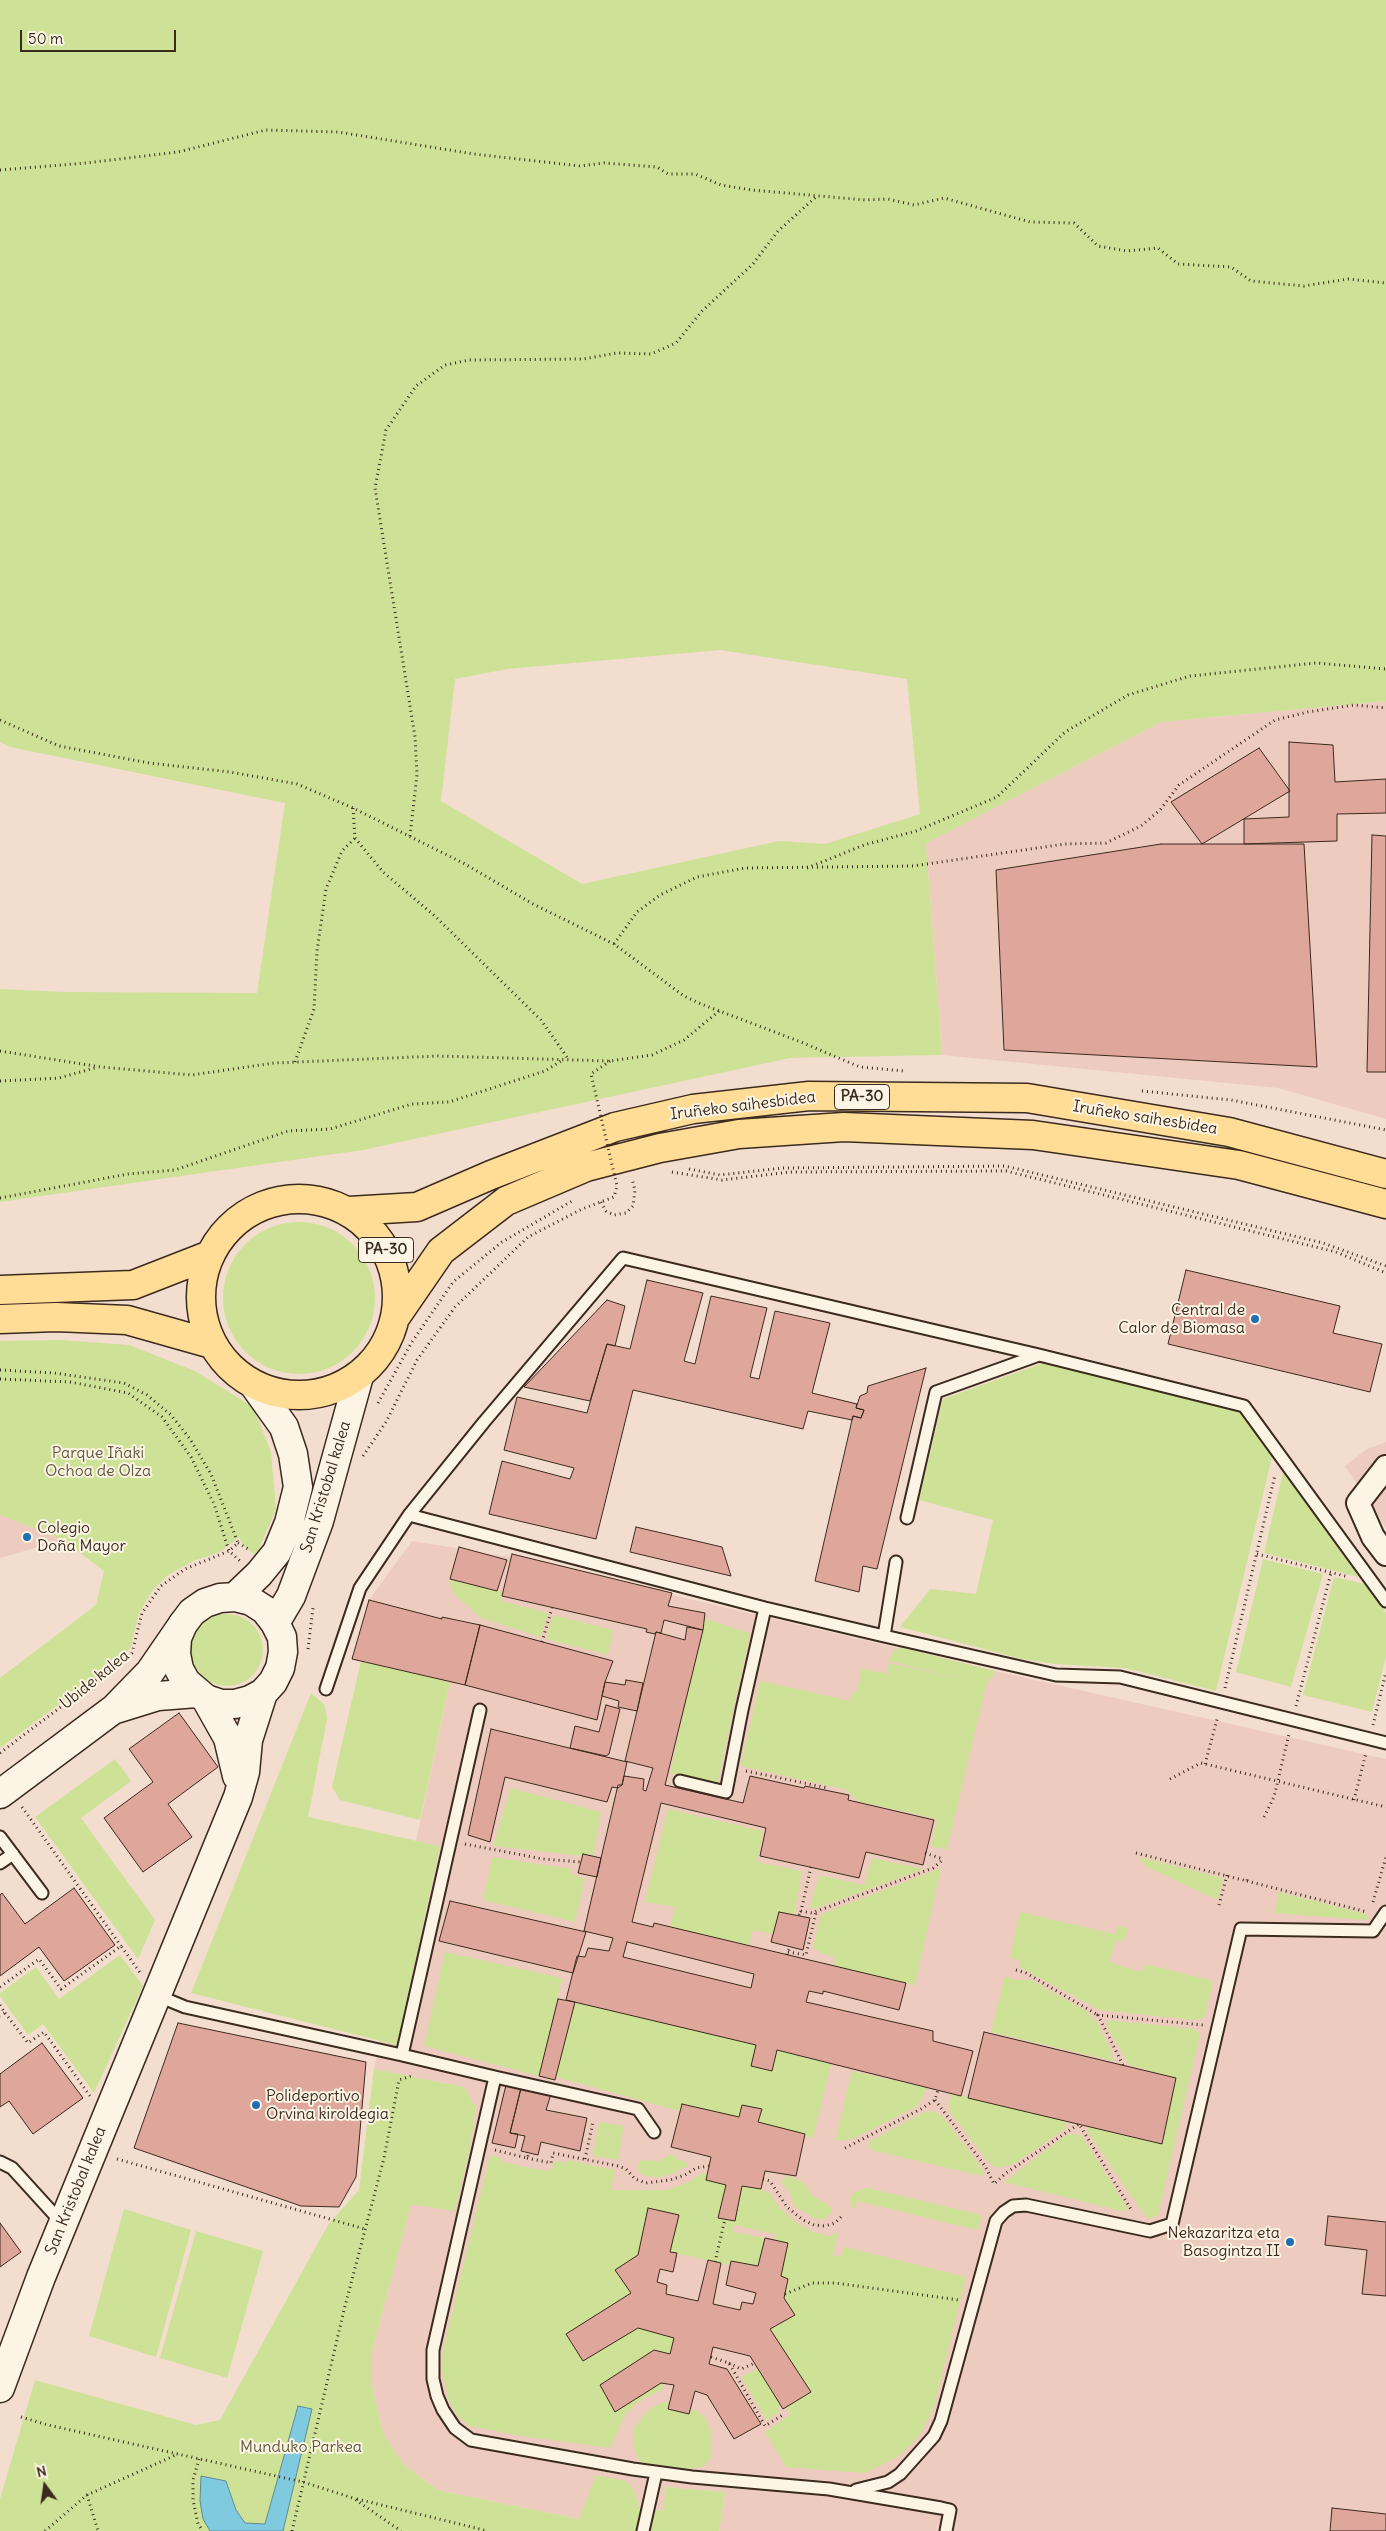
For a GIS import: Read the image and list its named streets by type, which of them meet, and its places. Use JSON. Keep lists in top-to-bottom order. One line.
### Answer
{"streets":{"highway":["PA-30","Iruñeko saihesbidea"],"main road":["San Kristobal kalea","Ubide kalea"]},"crossings":[["PA-30","Iruñeko saihesbidea"],["PA-30","San Kristobal kalea"],["San Kristobal kalea","Ubide kalea"]],"parks":["Parque Iñaki Ochoa de Olza","Munduko Parkea"],"places":["Central de Calor de Biomasa","Colegio Doña Mayor","Polideportivo Orvina kiroldegia","Nekazaritza eta Basogintza II"],"scale_bar":"50 m","north":"top"}
